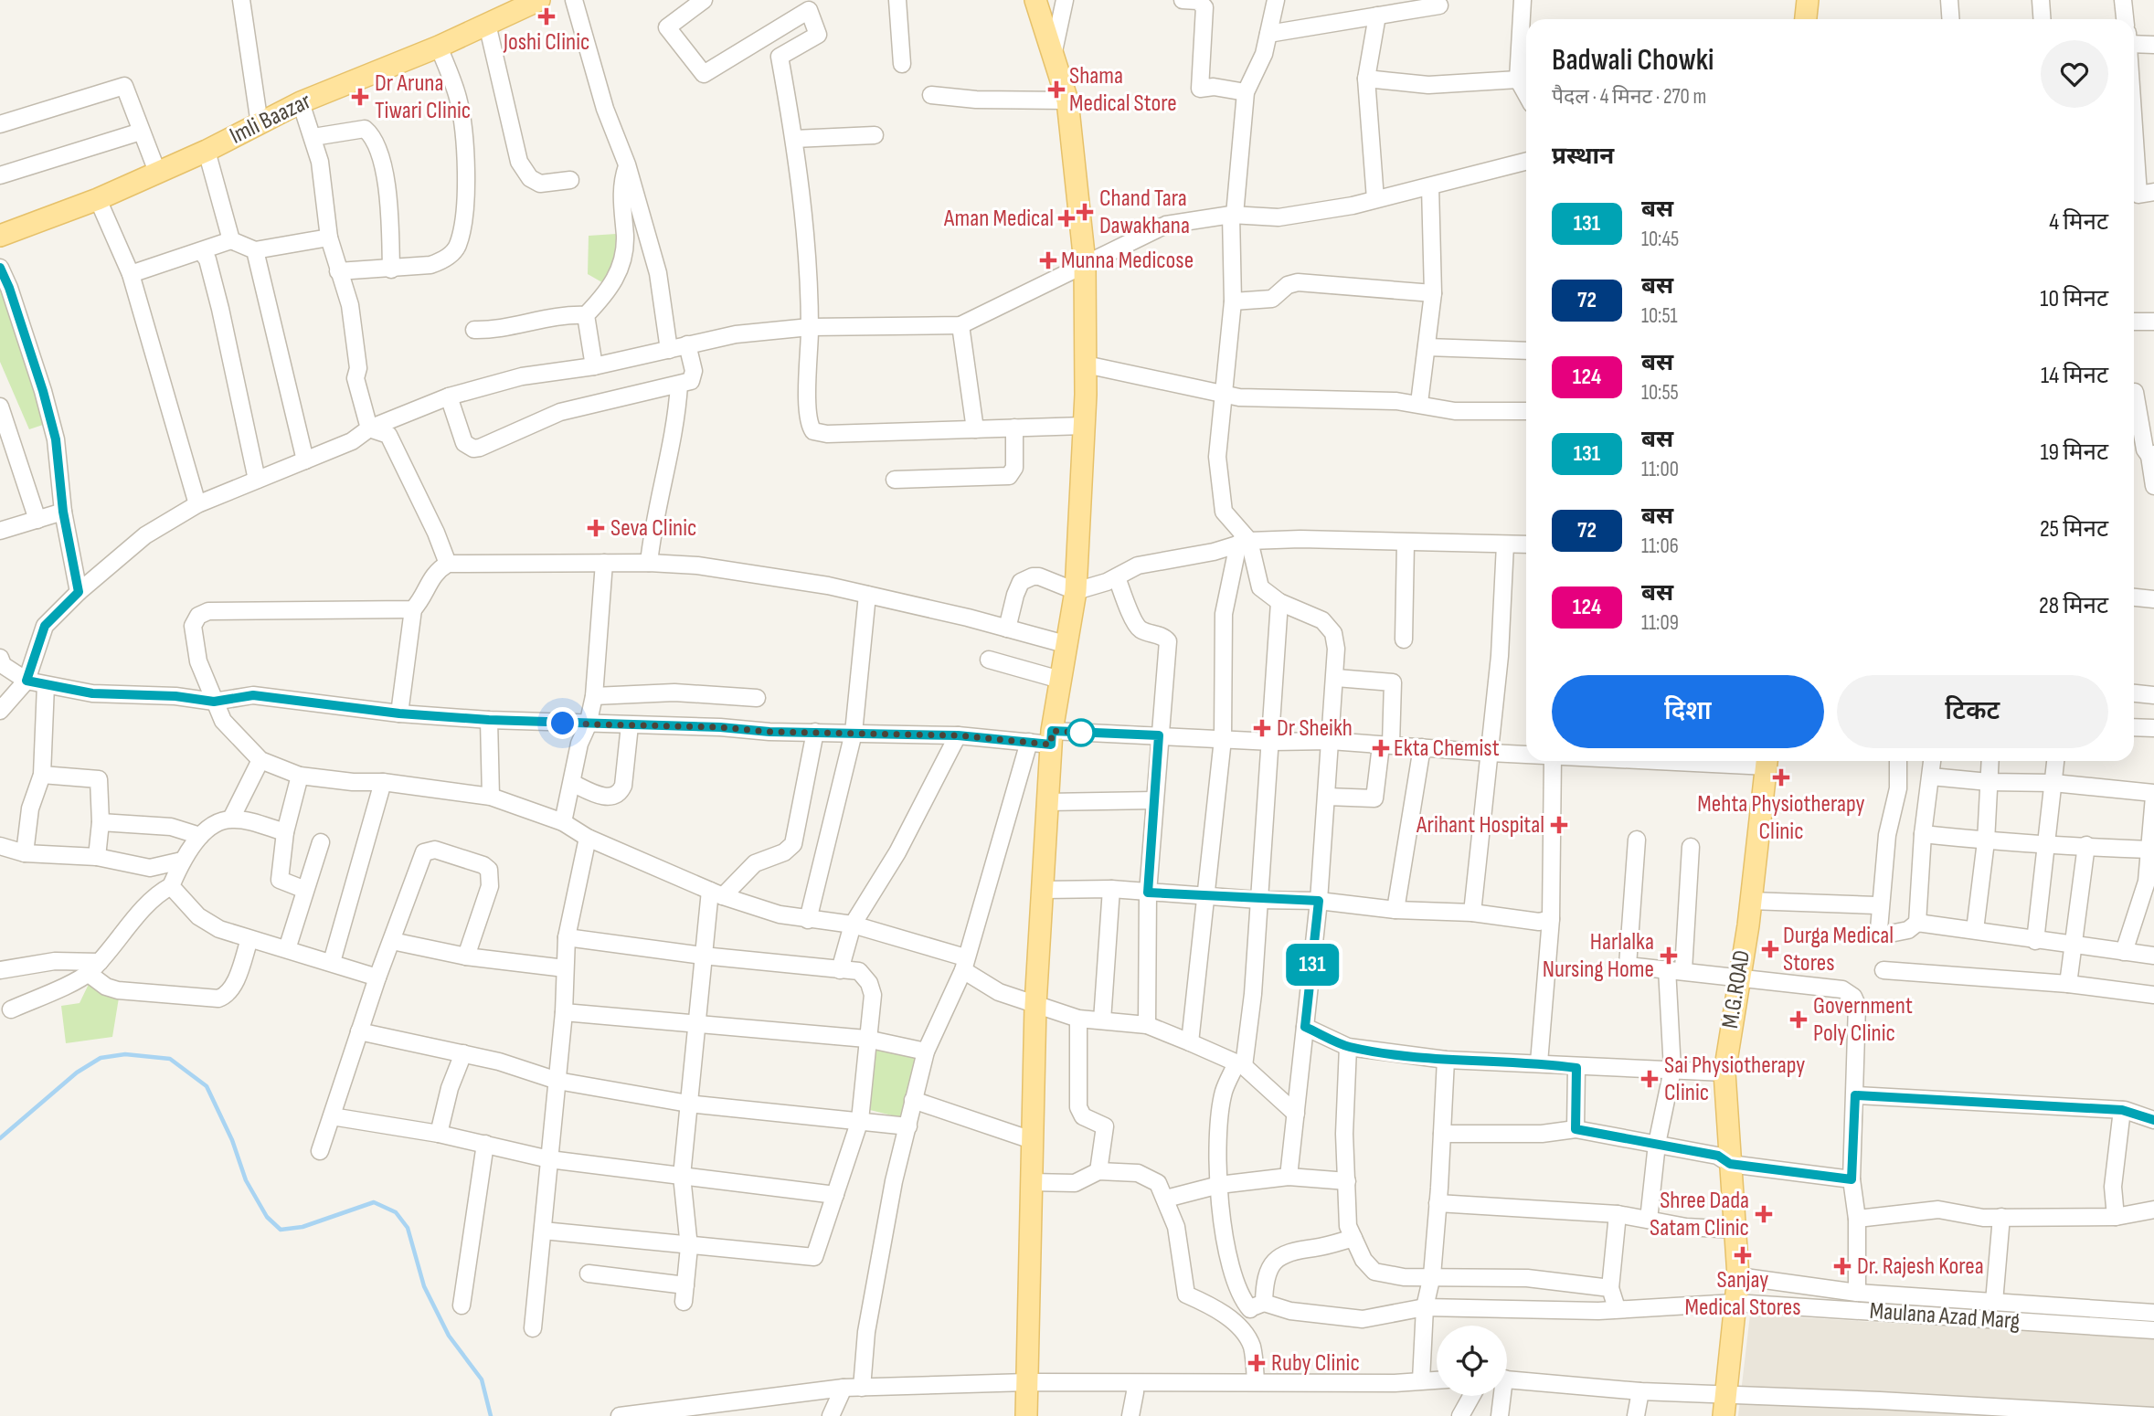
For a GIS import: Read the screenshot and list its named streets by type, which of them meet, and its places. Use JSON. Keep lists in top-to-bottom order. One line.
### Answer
{"streets":{"main road":["Imli Baazar","M.G.ROAD"],"street":["Maulana Azad Marg"]},"crossings":[["M.G.ROAD","Maulana Azad Marg"]],"places":{"health":["Joshi Clinic","Shama Medical Store","Dr Aruna Tiwari Clinic","Chand Tara Dawakhana","Aman Medical","Munna Medicose","Seva Clinic","Dr Sheikh","Ekta Chemist","Mehta Physiotherapy Clinic","Arihant Hospital","Durga Medical Stores","Harlalka Nursing Home","Government Poly Clinic","Sai Physiotherapy Clinic","Shree Dada Satam Clinic","Sanjay Medical Stores","Dr. Rajesh Korea","Ruby Clinic"]},"lines":["bus line 131"],"page":{"on_map":"131","heading":[["Badwali Chowki","पैदल · 4 मिनट · 270 m"],"प्रस्थान"],"list":[{"mark":"131","name":"बस","note":"10:45","value":"4 मिनट"},{"mark":"72","name":"बस","note":"10:51","value":"10 मिनट"},{"mark":"124","name":"बस","note":"10:55","value":"14 मिनट"},{"mark":"131","name":"बस","note":"11:00","value":"19 मिनट"},{"mark":"72","name":"बस","note":"11:06","value":"25 मिनट"},{"mark":"124","name":"बस","note":"11:09","value":"28 मिनट"}],"buttons":["दिशा","टिकट"]}}
